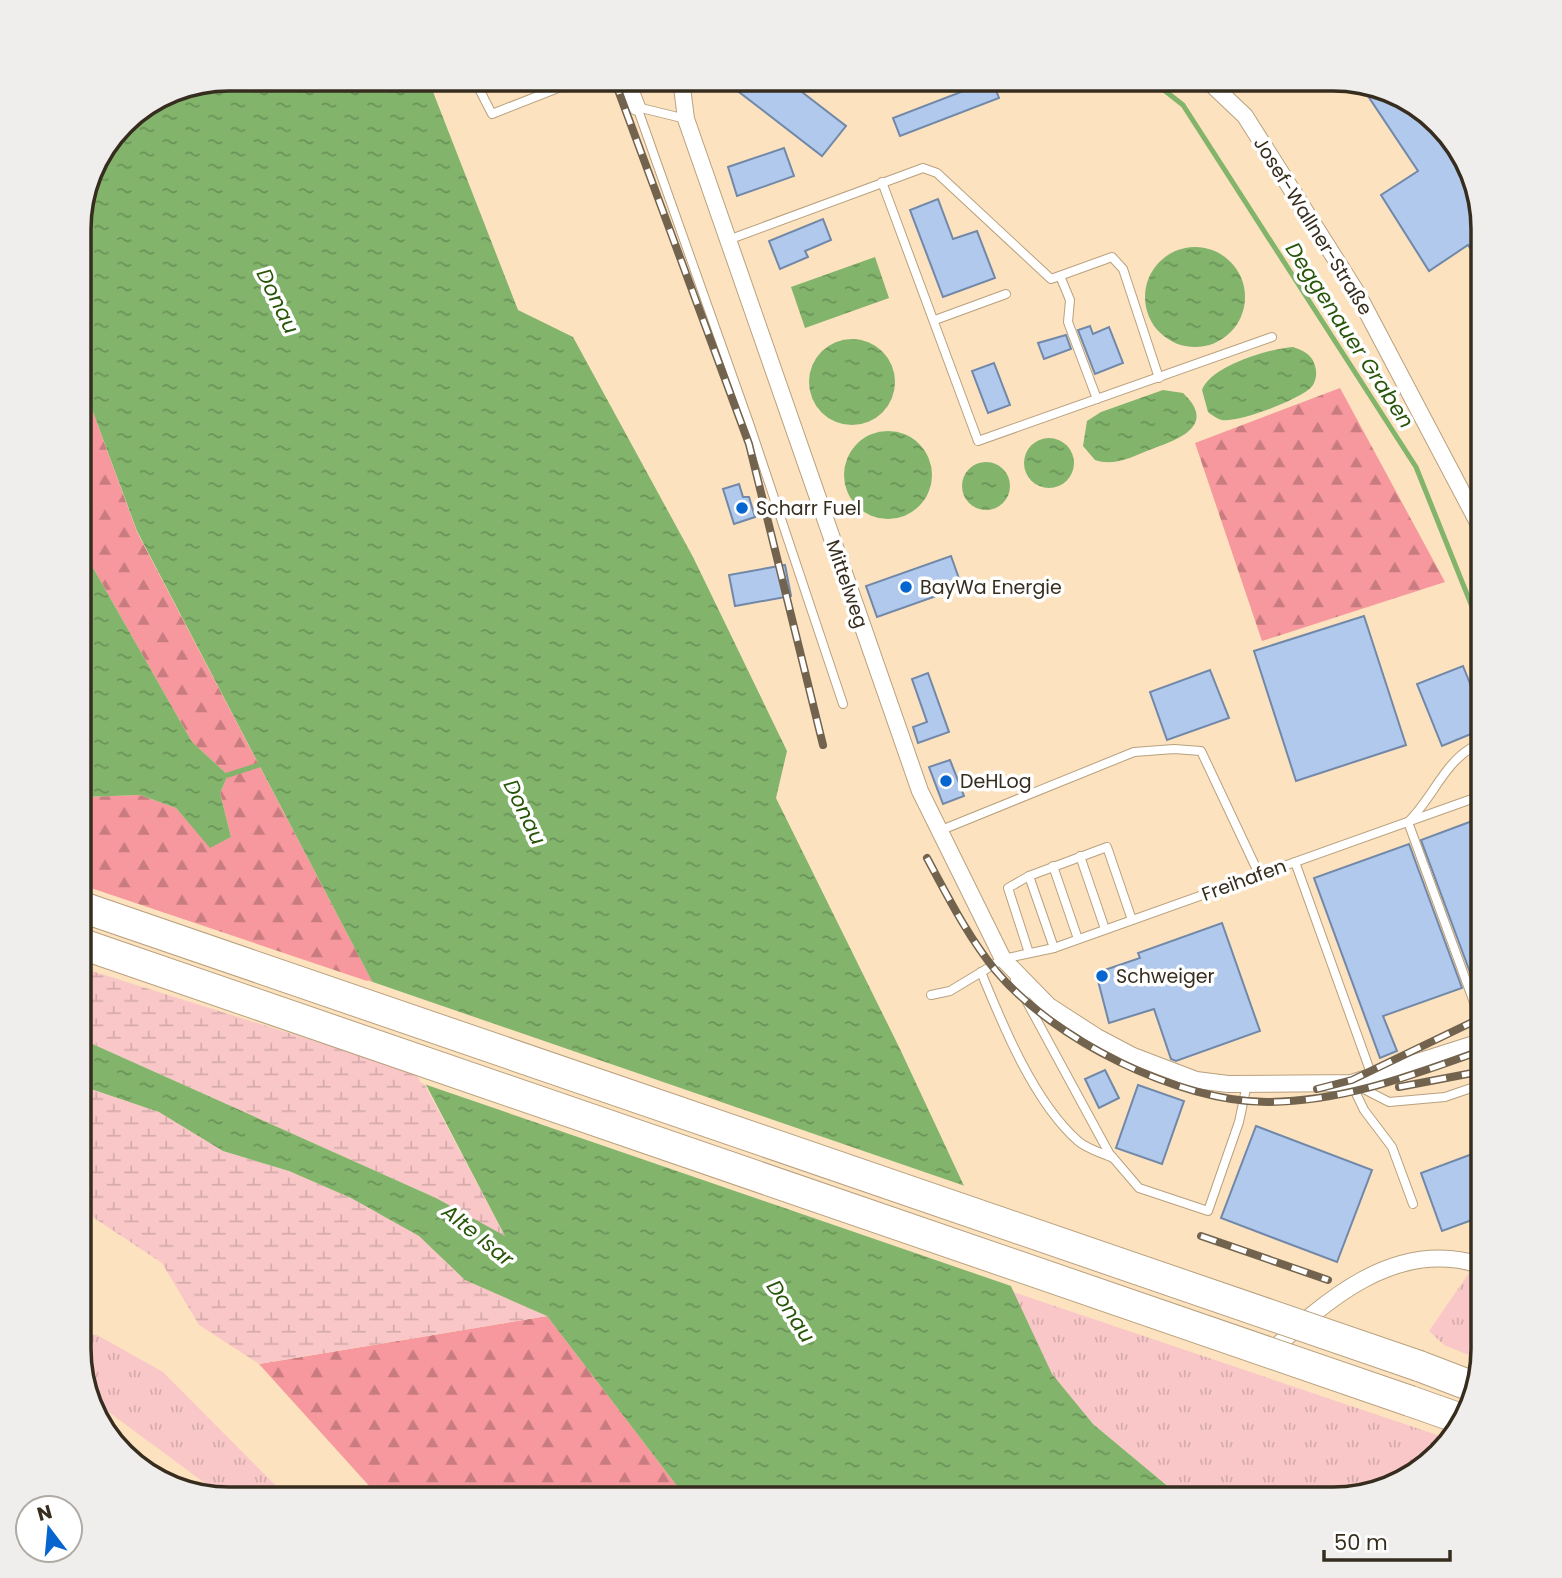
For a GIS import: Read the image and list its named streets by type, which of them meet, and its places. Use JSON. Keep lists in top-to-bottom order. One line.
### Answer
{"streets":{"street":["Josef-Wallner-Straße","Mittelweg"],"lane":["Freihafen"]},"crossings":[["Mittelweg","Freihafen"]],"water":["Donau","Deggenauer Graben","Alte Isar"],"places":["Scharr Fuel","BayWa Energie","DeHLog","Schweiger"],"scale_bar":"50 m","north":"top"}
